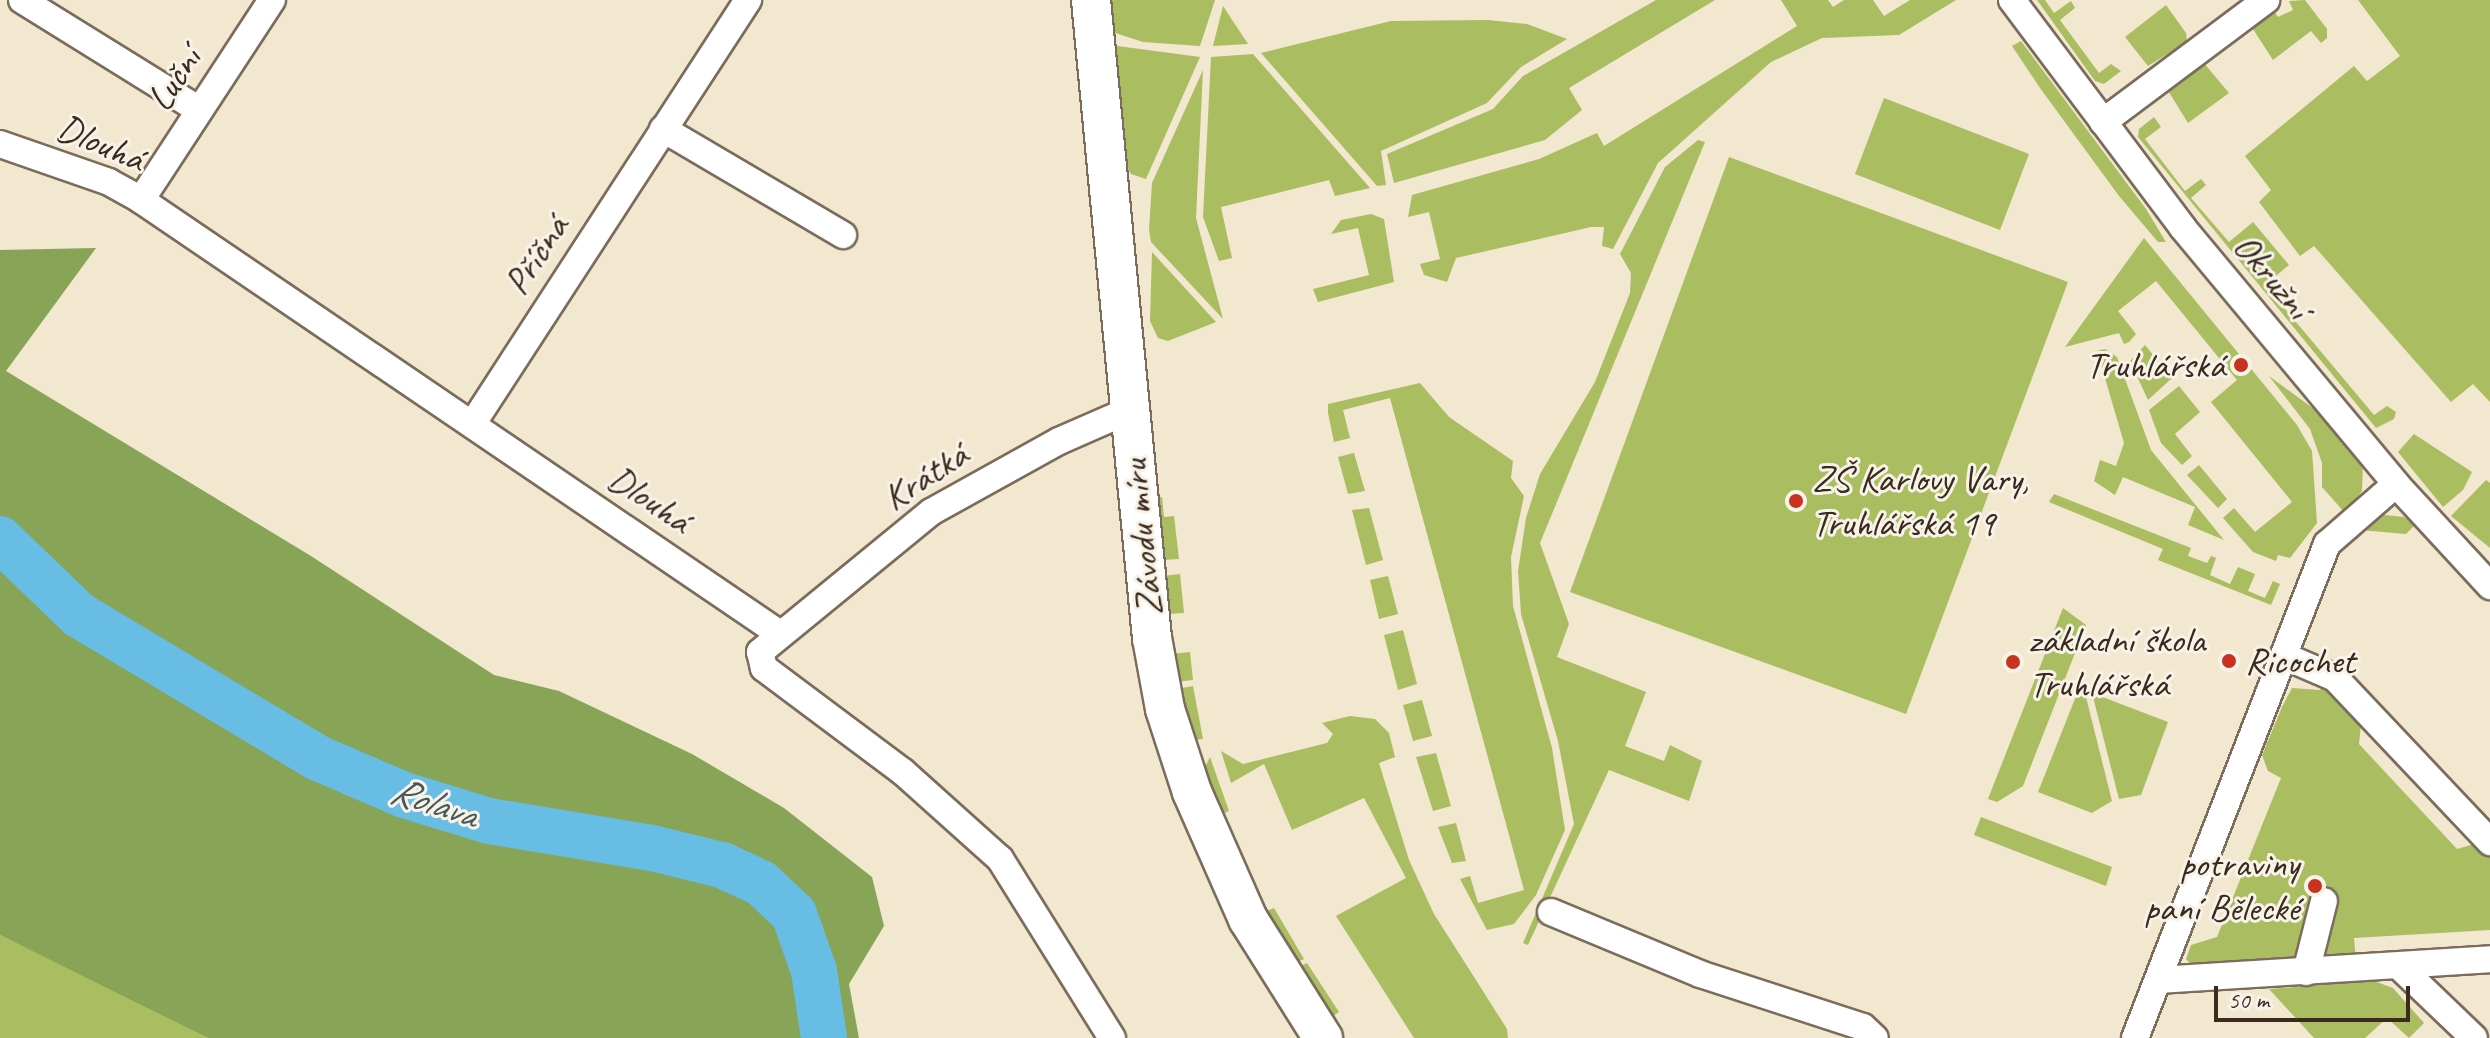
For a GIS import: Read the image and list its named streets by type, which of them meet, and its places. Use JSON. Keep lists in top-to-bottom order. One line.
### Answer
{"streets":{"main road":["Závodu míru"],"street":["Luční","Dlouhá","Příčná","Okružní","Krátká"]},"crossings":[["Luční","Dlouhá"],["Dlouhá","Příčná"],["Dlouhá","Krátká"],["Krátká","Závodu míru"]],"water":["Rolava"],"places":["Truhlářská","ZŠ Karlovy Vary, Truhlářská 19","Ricochet","základní škola Truhlářská","potraviny paní Bělecké"],"scale_bar":"50 m"}
